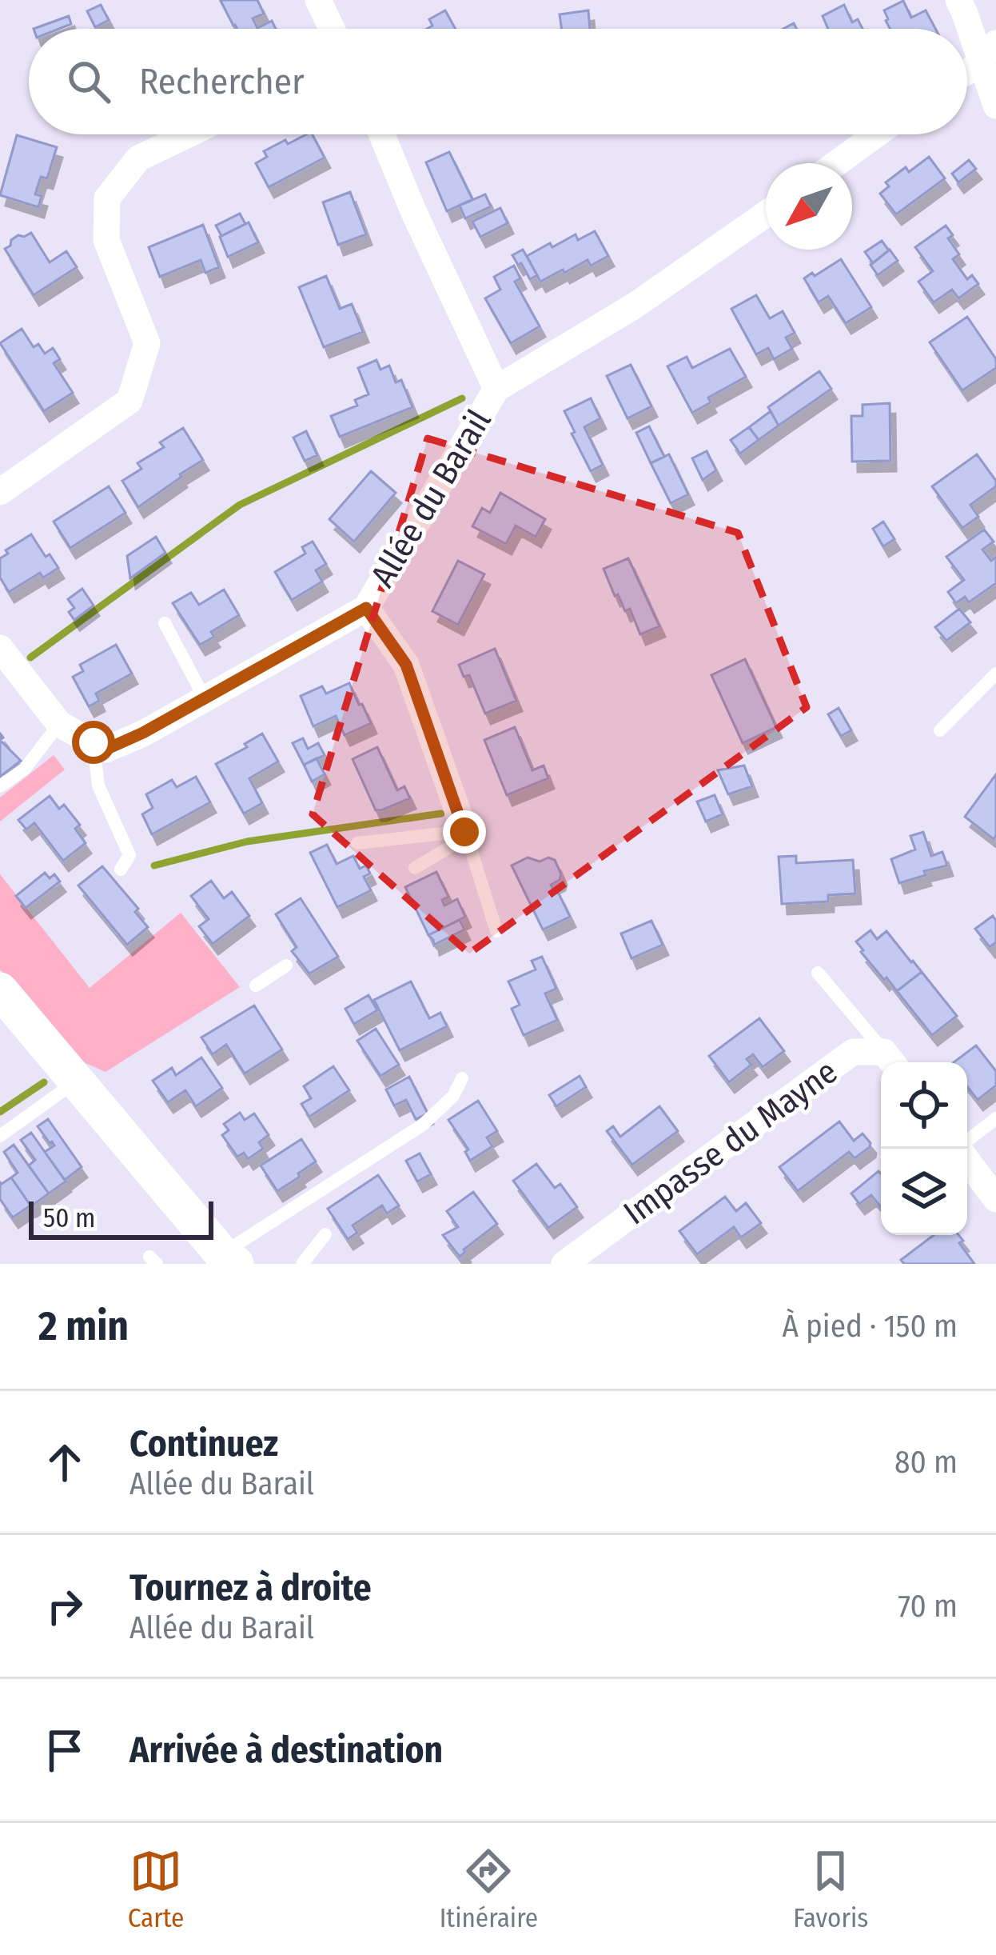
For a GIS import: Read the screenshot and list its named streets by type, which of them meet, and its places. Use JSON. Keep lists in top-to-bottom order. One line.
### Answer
{"streets":{"street":["Allée du Barail","Impasse du Mayne"]},"scale_bar":"50 m","north":"bottom left","page":{"search":"Rechercher","scale":"50 m","heading":["2 min","À pied · 150 m"],"list":[["Continuez","Allée du Barail","80 m"],["Tournez à droite","Allée du Barail","70 m"],"Arrivée à destination"],"nav":["Carte","Itinéraire","Favoris"]}}
